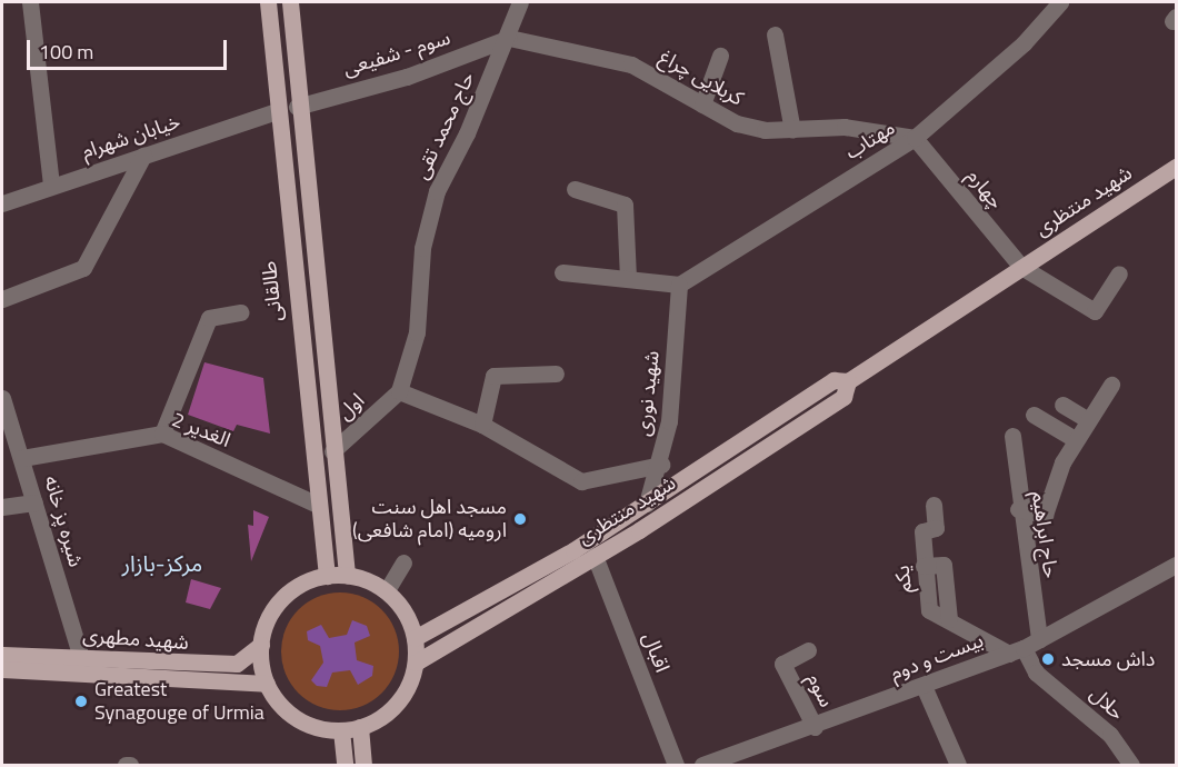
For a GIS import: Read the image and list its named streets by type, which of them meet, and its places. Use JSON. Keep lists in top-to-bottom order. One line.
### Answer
{"streets":{"main road":["شهید منتظری","طالقانی","شهید مطهری"],"street":["سوم - شفیعی","کربلایی چراغ","حاج محمد تقی","خیابان شهرام","مهتاب","چهارم","شهید نوری","اول","2 الغدیر","شیره پز خانه","حاج ابراهیم","یکم","اقبال","بیست و دوم","سوم","حلال"]},"crossings":[["سوم - شفیعی","کربلایی چراغ"],["سوم - شفیعی","حاج محمد تقی"],["کربلایی چراغ","حاج محمد تقی"],["کربلایی چراغ","مهتاب"],["کربلایی چراغ","چهارم"],["حاج محمد تقی","اول"],["خیابان شهرام","طالقانی"],["مهتاب","چهارم"],["مهتاب","شهید نوری"],["چهارم","شهید منتظری"],["شهید منتظری","طالقانی"],["شهید منتظری","شهید نوری"],["شهید منتظری","شهید مطهری"],["شهید منتظری","اقبال"],["طالقانی","2 الغدیر"],["طالقانی","شهید مطهری"],["2 الغدیر","شیره پز خانه"],["شیره پز خانه","شهید مطهری"],["حاج ابراهیم","یکم"],["حاج ابراهیم","بیست و دوم"],["حاج ابراهیم","حلال"],["یکم","بیست و دوم"],["یکم","حلال"],["بیست و دوم","سوم"],["بیست و دوم","حلال"]],"districts":["مرکز-بازار"],"places":["مسجد اهل سنت ارومیه (امام شافعی)","داش مسجد","Greatest Synagouge of Urmia"],"scale_bar":"100 m"}
